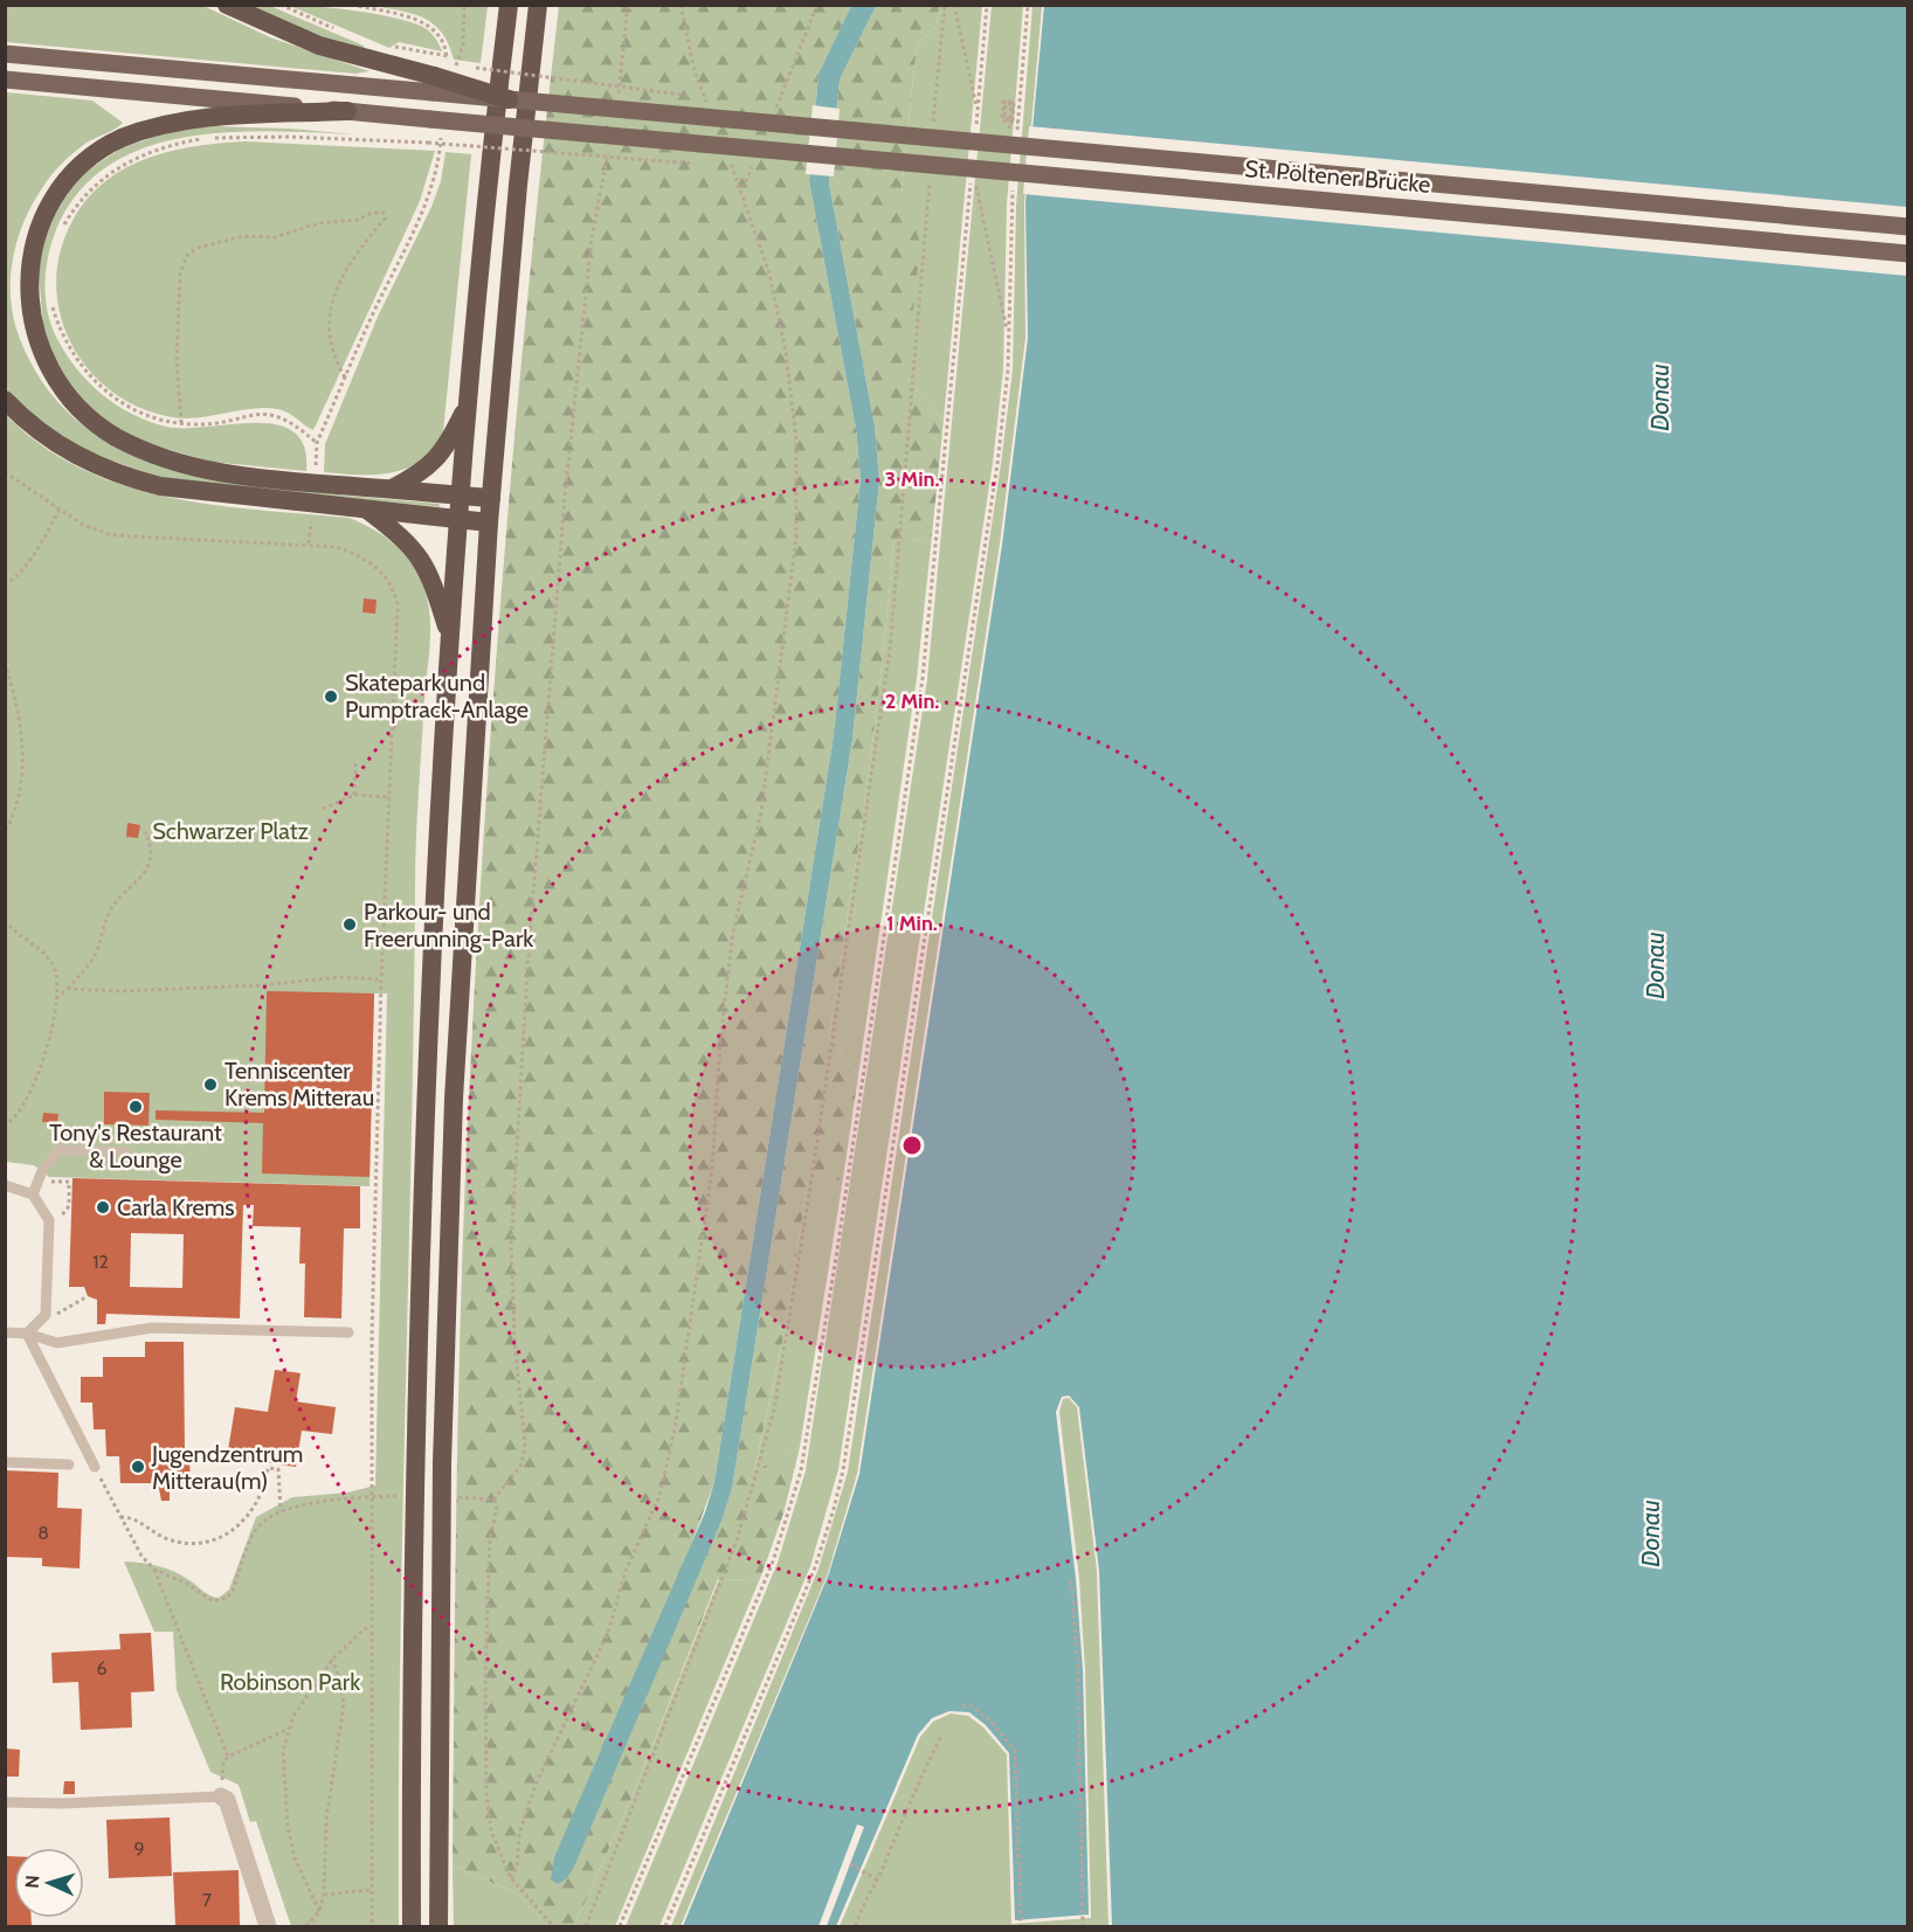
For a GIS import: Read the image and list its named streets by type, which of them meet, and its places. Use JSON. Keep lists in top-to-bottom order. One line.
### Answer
{"streets":{"main road":["St. Pöltener Brücke"]},"water":["Donau"],"parks":["Schwarzer Platz","Robinson Park"],"places":["Skatepark und Pumptrack-Anlage","Parkour- und Freerunning-Park","Tenniscenter Krems Mitterau","Tony's Restaurant & Lounge","Carla Krems","Jugendzentrum Mitterau(m)"],"house_numbers":["12","8","6","9","7"],"north":"left","rings":["3 Min.","2 Min.","1 Min."]}
